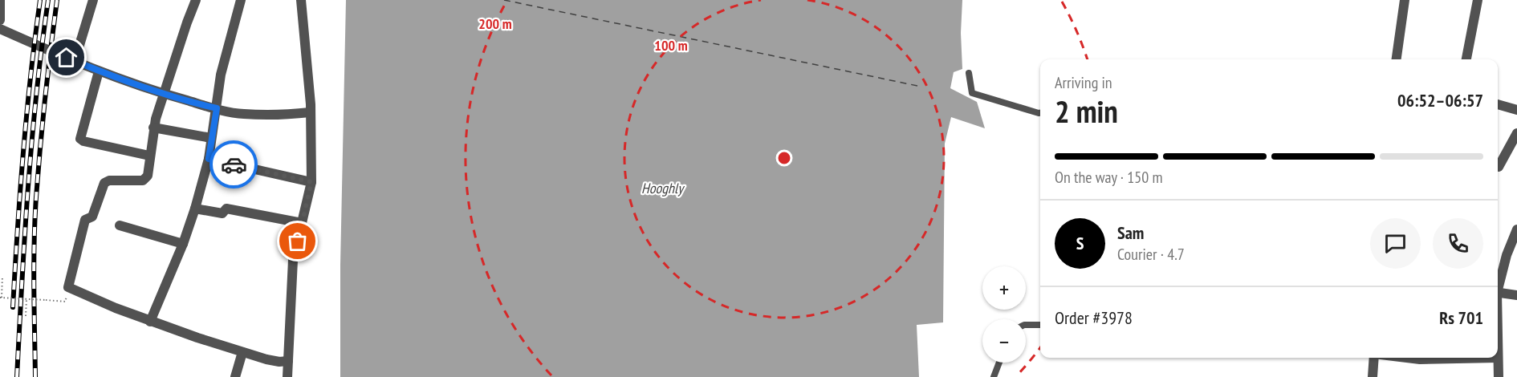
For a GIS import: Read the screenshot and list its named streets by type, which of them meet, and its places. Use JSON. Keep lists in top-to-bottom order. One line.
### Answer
{"water":["Hooghly"],"page":{"heading":["2 min","Arriving in","06:52–06:57"],"panel":["Sam","Courier · 4.7","Order #3978","Rs 701"],"bar":"On the way · 150 m","round":"S","map_buttons":["+","−"]},"rings":["200 m","100 m"]}
